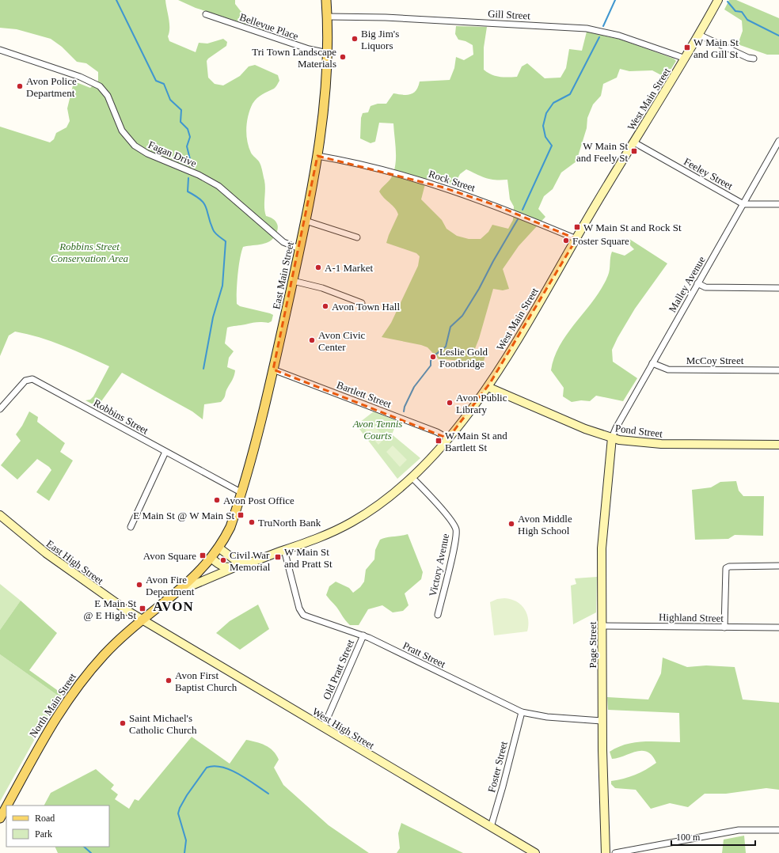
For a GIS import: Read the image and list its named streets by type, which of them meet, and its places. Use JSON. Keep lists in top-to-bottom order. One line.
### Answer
{"streets":{"main road":["West Main Street","East Main Street","Pond Street","East High Street","Page Street","North Main Street","West High Street"],"street":["Gill Street","Bellevue Place","Fagan Drive","Feeley Street","Rock Street","Malley Avenue","McCoy Street","Bartlett Street","Robbins Street","Victory Avenue","Highland Street","Pratt Street","Old Pratt Street","Foster Street"]},"crossings":[["Gill Street","West Main Street"],["Gill Street","East Main Street"],["Bellevue Place","East Main Street"],["West Main Street","Feeley Street"],["West Main Street","Rock Street"],["West Main Street","East Main Street"],["West Main Street","Bartlett Street"],["West Main Street","Pond Street"],["West Main Street","Victory Avenue"],["West Main Street","Pratt Street"],["West Main Street","North Main Street"],["Fagan Drive","East Main Street"],["Feeley Street","Malley Avenue"],["Rock Street","East Main Street"],["East Main Street","Bartlett Street"],["East Main Street","Robbins Street"],["East Main Street","North Main Street"],["Malley Avenue","McCoy Street"],["Malley Avenue","Pond Street"],["Malley Avenue","Page Street"],["Pond Street","Page Street"],["East High Street","North Main Street"],["East High Street","West High Street"],["Highland Street","Page Street"],["Page Street","Pratt Street"],["Pratt Street","Old Pratt Street"],["Pratt Street","Foster Street"],["Old Pratt Street","West High Street"],["North Main Street","West High Street"],["West High Street","Foster Street"]],"districts":["AVON"],"parks":["Robbins Street Conservation Area","Avon Tennis Courts"],"places":{"other":["Big Jim's Liquors","Tri Town Landscape Materials","Avon Police Department","Foster Square","A-1 Market","Avon Town Hall","Avon Civic Center","Leslie Gold Footbridge","Avon Public Library","Avon Post Office","TruNorth Bank","Avon Middle High School","Civil War Memorial","Avon Fire Department","Avon First Baptist Church","Saint Michael's Catholic Church"],"transit":["W Main St and Gill St","W Main St and Feely St","W Main St and Rock St","W Main St and Bartlett St","E Main St @ W Main St","Avon Square","W Main St and Pratt St","E Main St @ E High St"]},"legend":["Road","Park"],"scale_bar":"100 m"}
